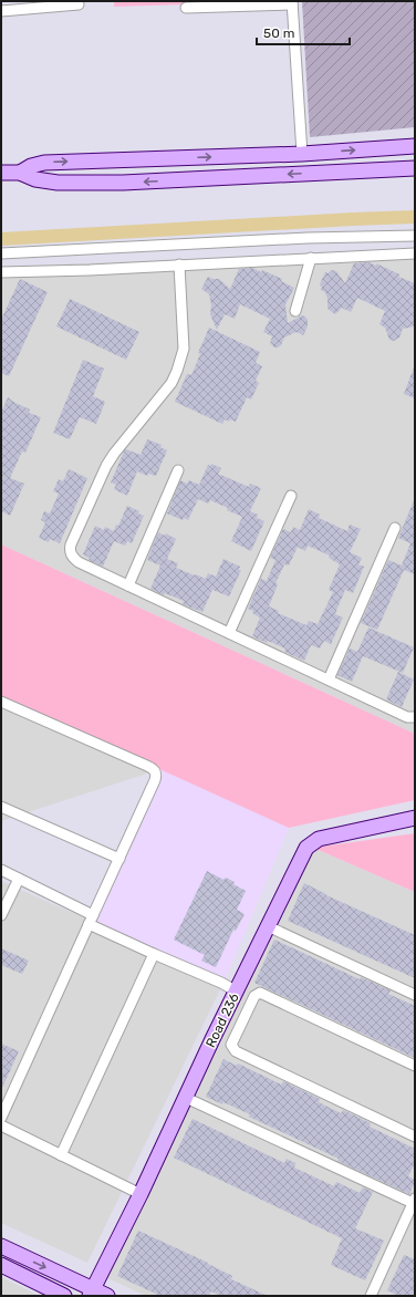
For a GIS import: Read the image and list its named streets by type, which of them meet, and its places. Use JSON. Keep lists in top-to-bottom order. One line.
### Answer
{"streets":{"street":["Road 236"]},"scale_bar":"50 m"}
